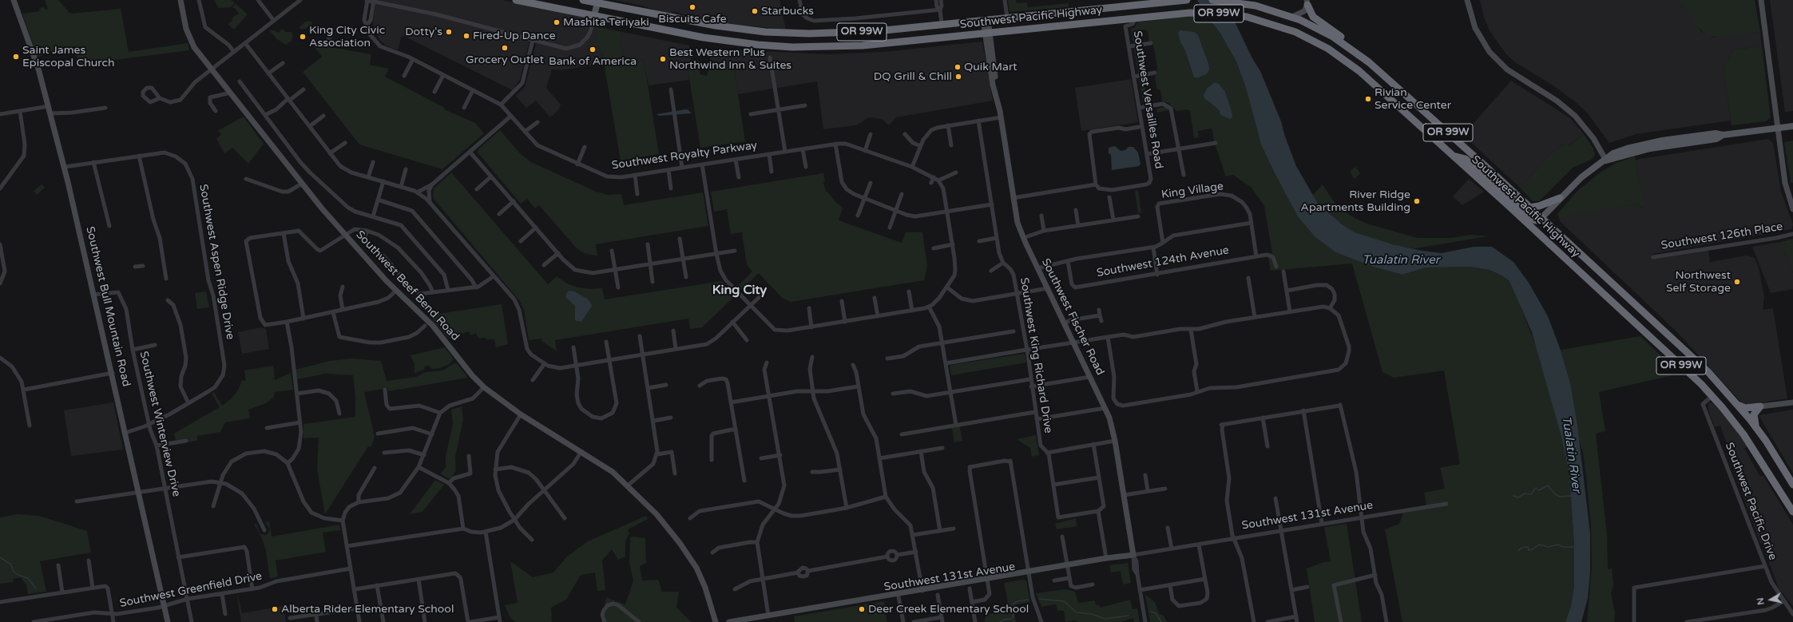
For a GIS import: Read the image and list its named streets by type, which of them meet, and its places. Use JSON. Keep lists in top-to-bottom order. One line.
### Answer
{"streets":{"highway":["OR 99W","Southwest Pacific Highway"],"main road":["Southwest Beef Bend Road","Southwest Bull Mountain Road","Southwest Fischer Road","Southwest 131st Avenue"],"street":["Southwest Versailles Road","Southwest Royalty Parkway","King Village","Southwest 126th Place","Southwest Aspen Ridge Drive","Southwest 124th Avenue","Southwest King Richard Drive","Southwest Winterview Drive","Southwest Pacific Drive","Southwest Greenfield Drive"]},"crossings":[["Southwest Pacific Highway","Southwest Versailles Road"],["Southwest Pacific Highway","Southwest Fischer Road"],["Southwest Pacific Highway","Southwest Pacific Drive"],["King Village","Southwest 124th Avenue"],["Southwest Aspen Ridge Drive","Southwest Bull Mountain Road"],["Southwest Aspen Ridge Drive","Southwest Winterview Drive"],["Southwest Bull Mountain Road","Southwest Winterview Drive"],["Southwest Bull Mountain Road","Southwest Greenfield Drive"],["Southwest Fischer Road","Southwest 131st Avenue"],["Southwest Winterview Drive","Southwest Greenfield Drive"]],"districts":["King City"],"water":["Tualatin River"],"places":["Biscuits Cafe","Starbucks","Mashita Teriyaki","Dotty's","Fired-Up Dance","King City Civic Association","Grocery Outlet","Bank of America","Saint James Episcopal Church","Best Western Plus Northwind Inn & Suites","Quik Mart","DQ Grill & Chill","Rivian Service Center","River Ridge Apartments Building","Northwest Self Storage","Alberta Rider Elementary School","Deer Creek Elementary School"],"north":"left"}
